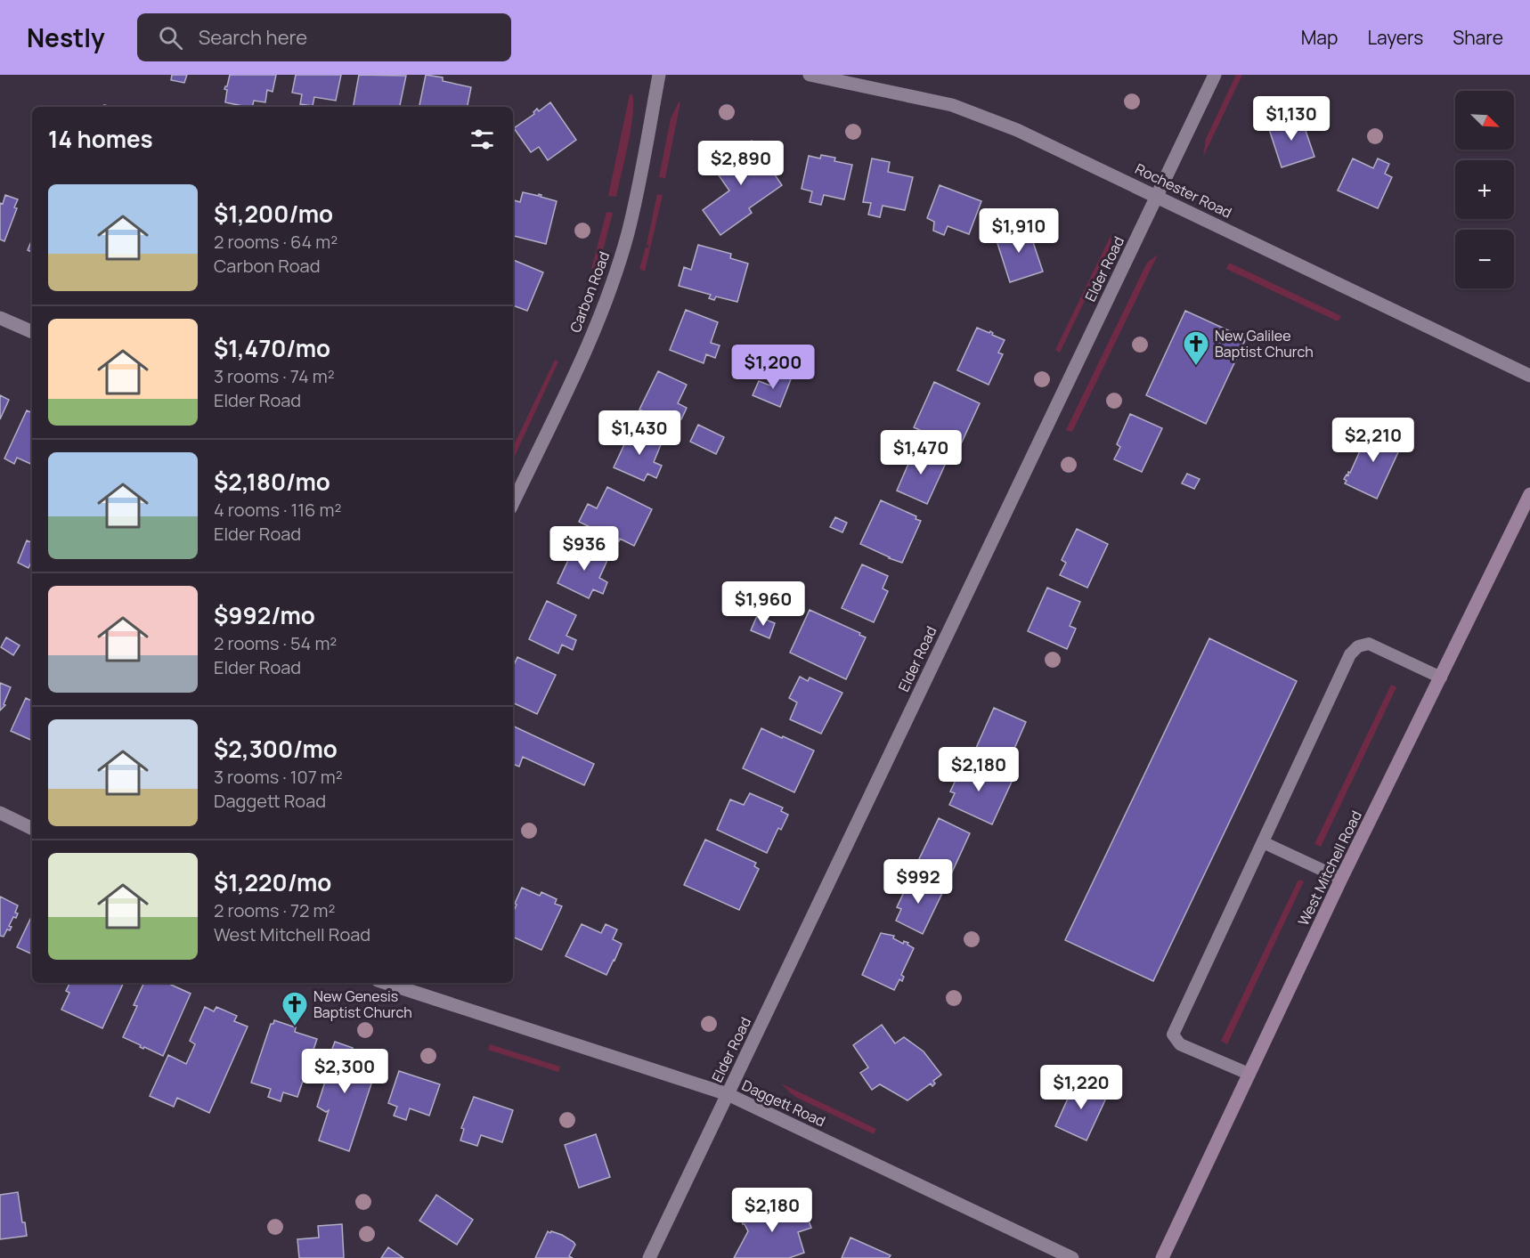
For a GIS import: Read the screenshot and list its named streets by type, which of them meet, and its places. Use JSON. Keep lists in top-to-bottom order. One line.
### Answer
{"streets":{"main road":["West Mitchell Road"],"street":["Rochester Road","Elder Road","Carbon Road","Daggett Road"]},"crossings":[["Rochester Road","Elder Road"],["Elder Road","Daggett Road"]],"places":{"church":["New Galilee Baptist Church","New Genesis Baptist Church"]},"north":"bottom right","page":{"header":"Nestly","search":"Search here","nav":["Map","Layers","Share"],"map_buttons":["+","−"],"price":["$1,130","$2,890","$1,910","$1,200","$1,430","$2,210","$1,470","$936","$1,960","$2,180","$992","$2,300","$1,220","$2,180"],"heading":"14 homes","list":[{"name":"$1,200/mo","note":"2 rooms · 64 m² · Carbon Road"},{"name":"$1,470/mo","note":"3 rooms · 74 m² · Elder Road"},{"name":"$2,180/mo","note":"4 rooms · 116 m² · Elder Road"},{"name":"$992/mo","note":"2 rooms · 54 m² · Elder Road"},{"name":"$2,300/mo","note":"3 rooms · 107 m² · Daggett Road"},{"name":"$1,220/mo","note":"2 rooms · 72 m² · West Mitchell Road"}]}}
